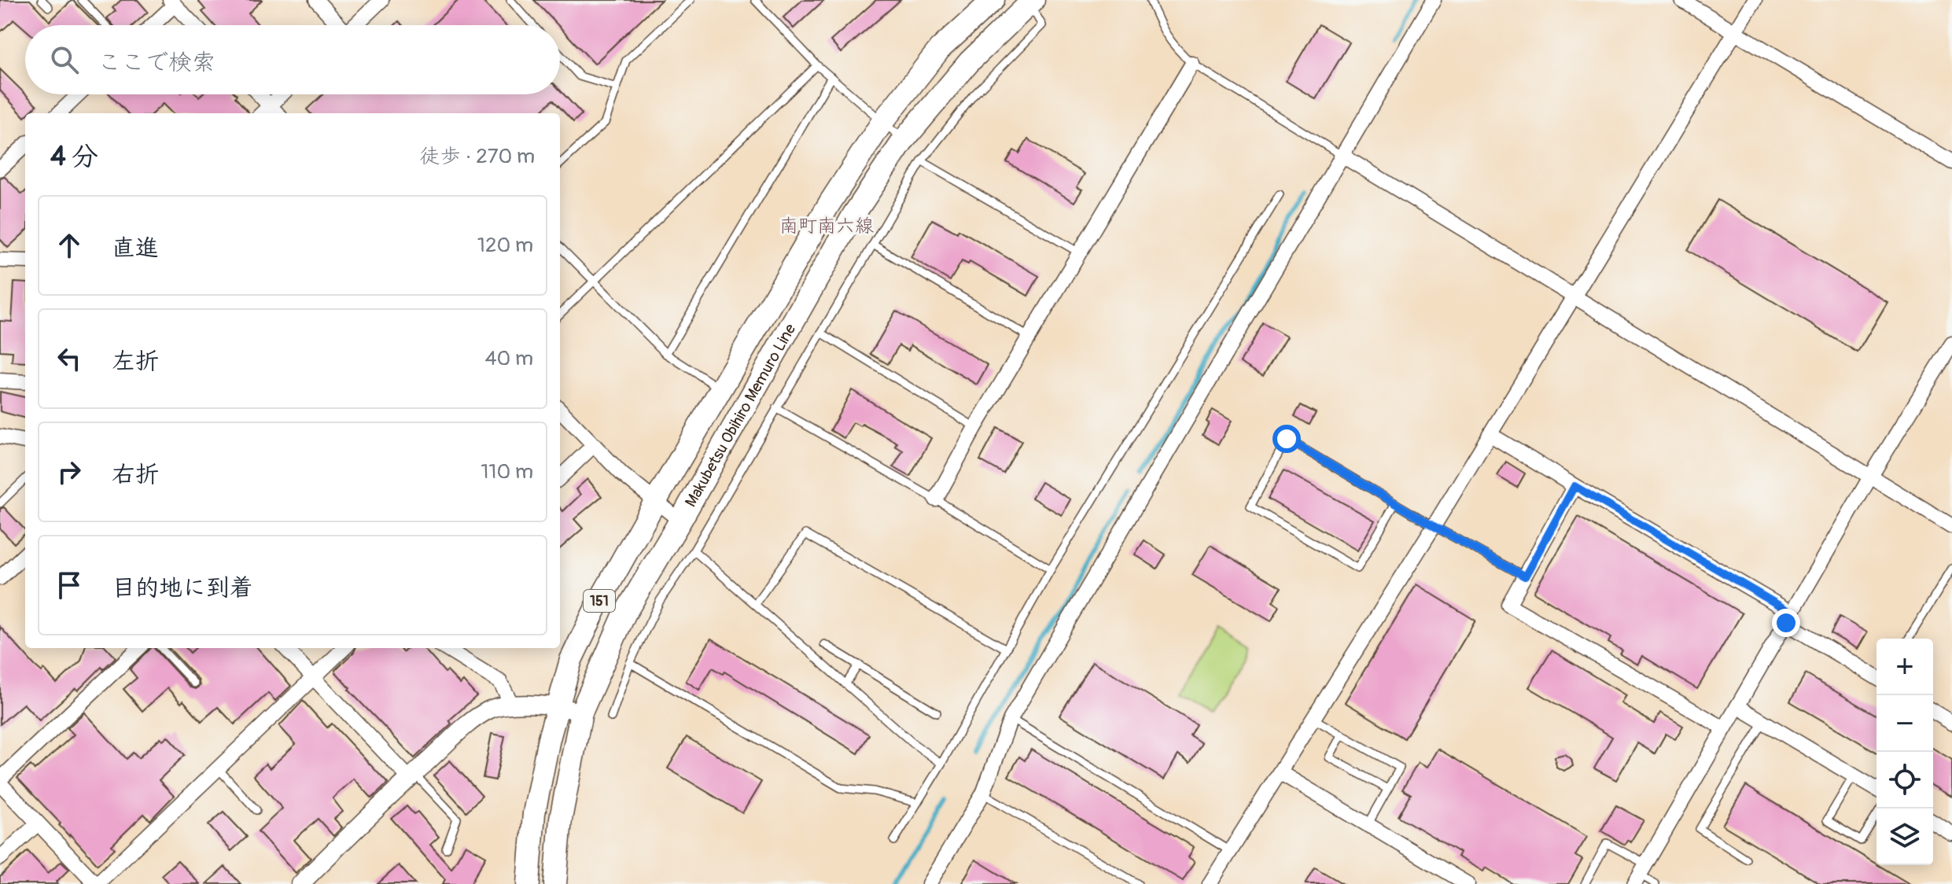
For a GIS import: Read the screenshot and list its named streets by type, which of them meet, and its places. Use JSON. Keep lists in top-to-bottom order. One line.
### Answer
{"streets":{"main road":["Makubetsu Obihiro Memuro Line","151"]},"districts":["南町南六線"],"page":{"search":"ここで検索","heading":["4 分","徒歩 · 270 m"],"list":[["直進","120 m"],["左折","40 m"],["右折","110 m"],"目的地に到着"],"map_buttons":["+","−"]}}
